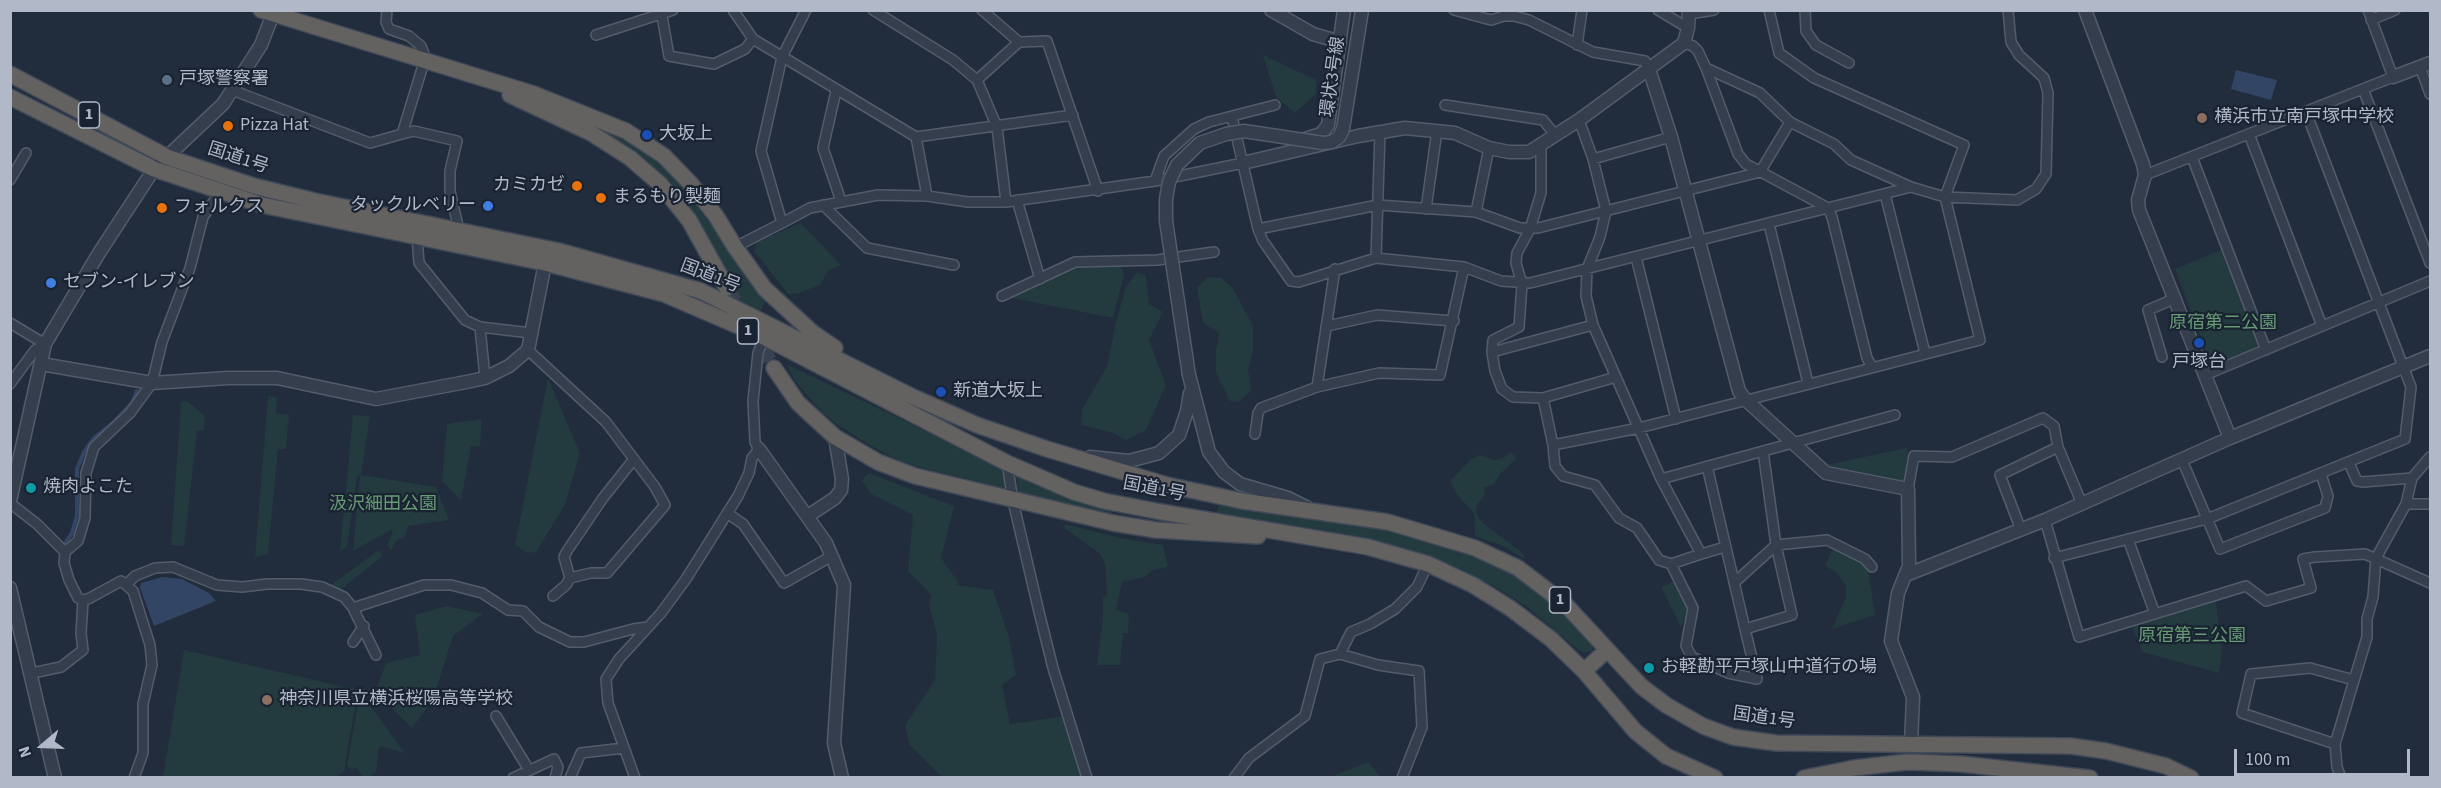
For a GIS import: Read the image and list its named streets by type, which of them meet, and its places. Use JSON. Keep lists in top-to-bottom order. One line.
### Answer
{"streets":{"highway":["1","国道1号"],"street":["環状3号線"]},"parks":["原宿第二公園","汲沢細田公園","原宿第三公園"],"places":["戸塚警察署","横浜市立南戸塚中学校","Pizza Hat","大坂上","カミカゼ","まるもり製麺","タックルベリー","フォルクス","セブン-イレブン","戸塚台","新道大坂上","焼肉よこた","お軽勘平戸塚山中道行の場","神奈川県立横浜桜陽高等学校"],"scale_bar":"100 m","north":"left"}
